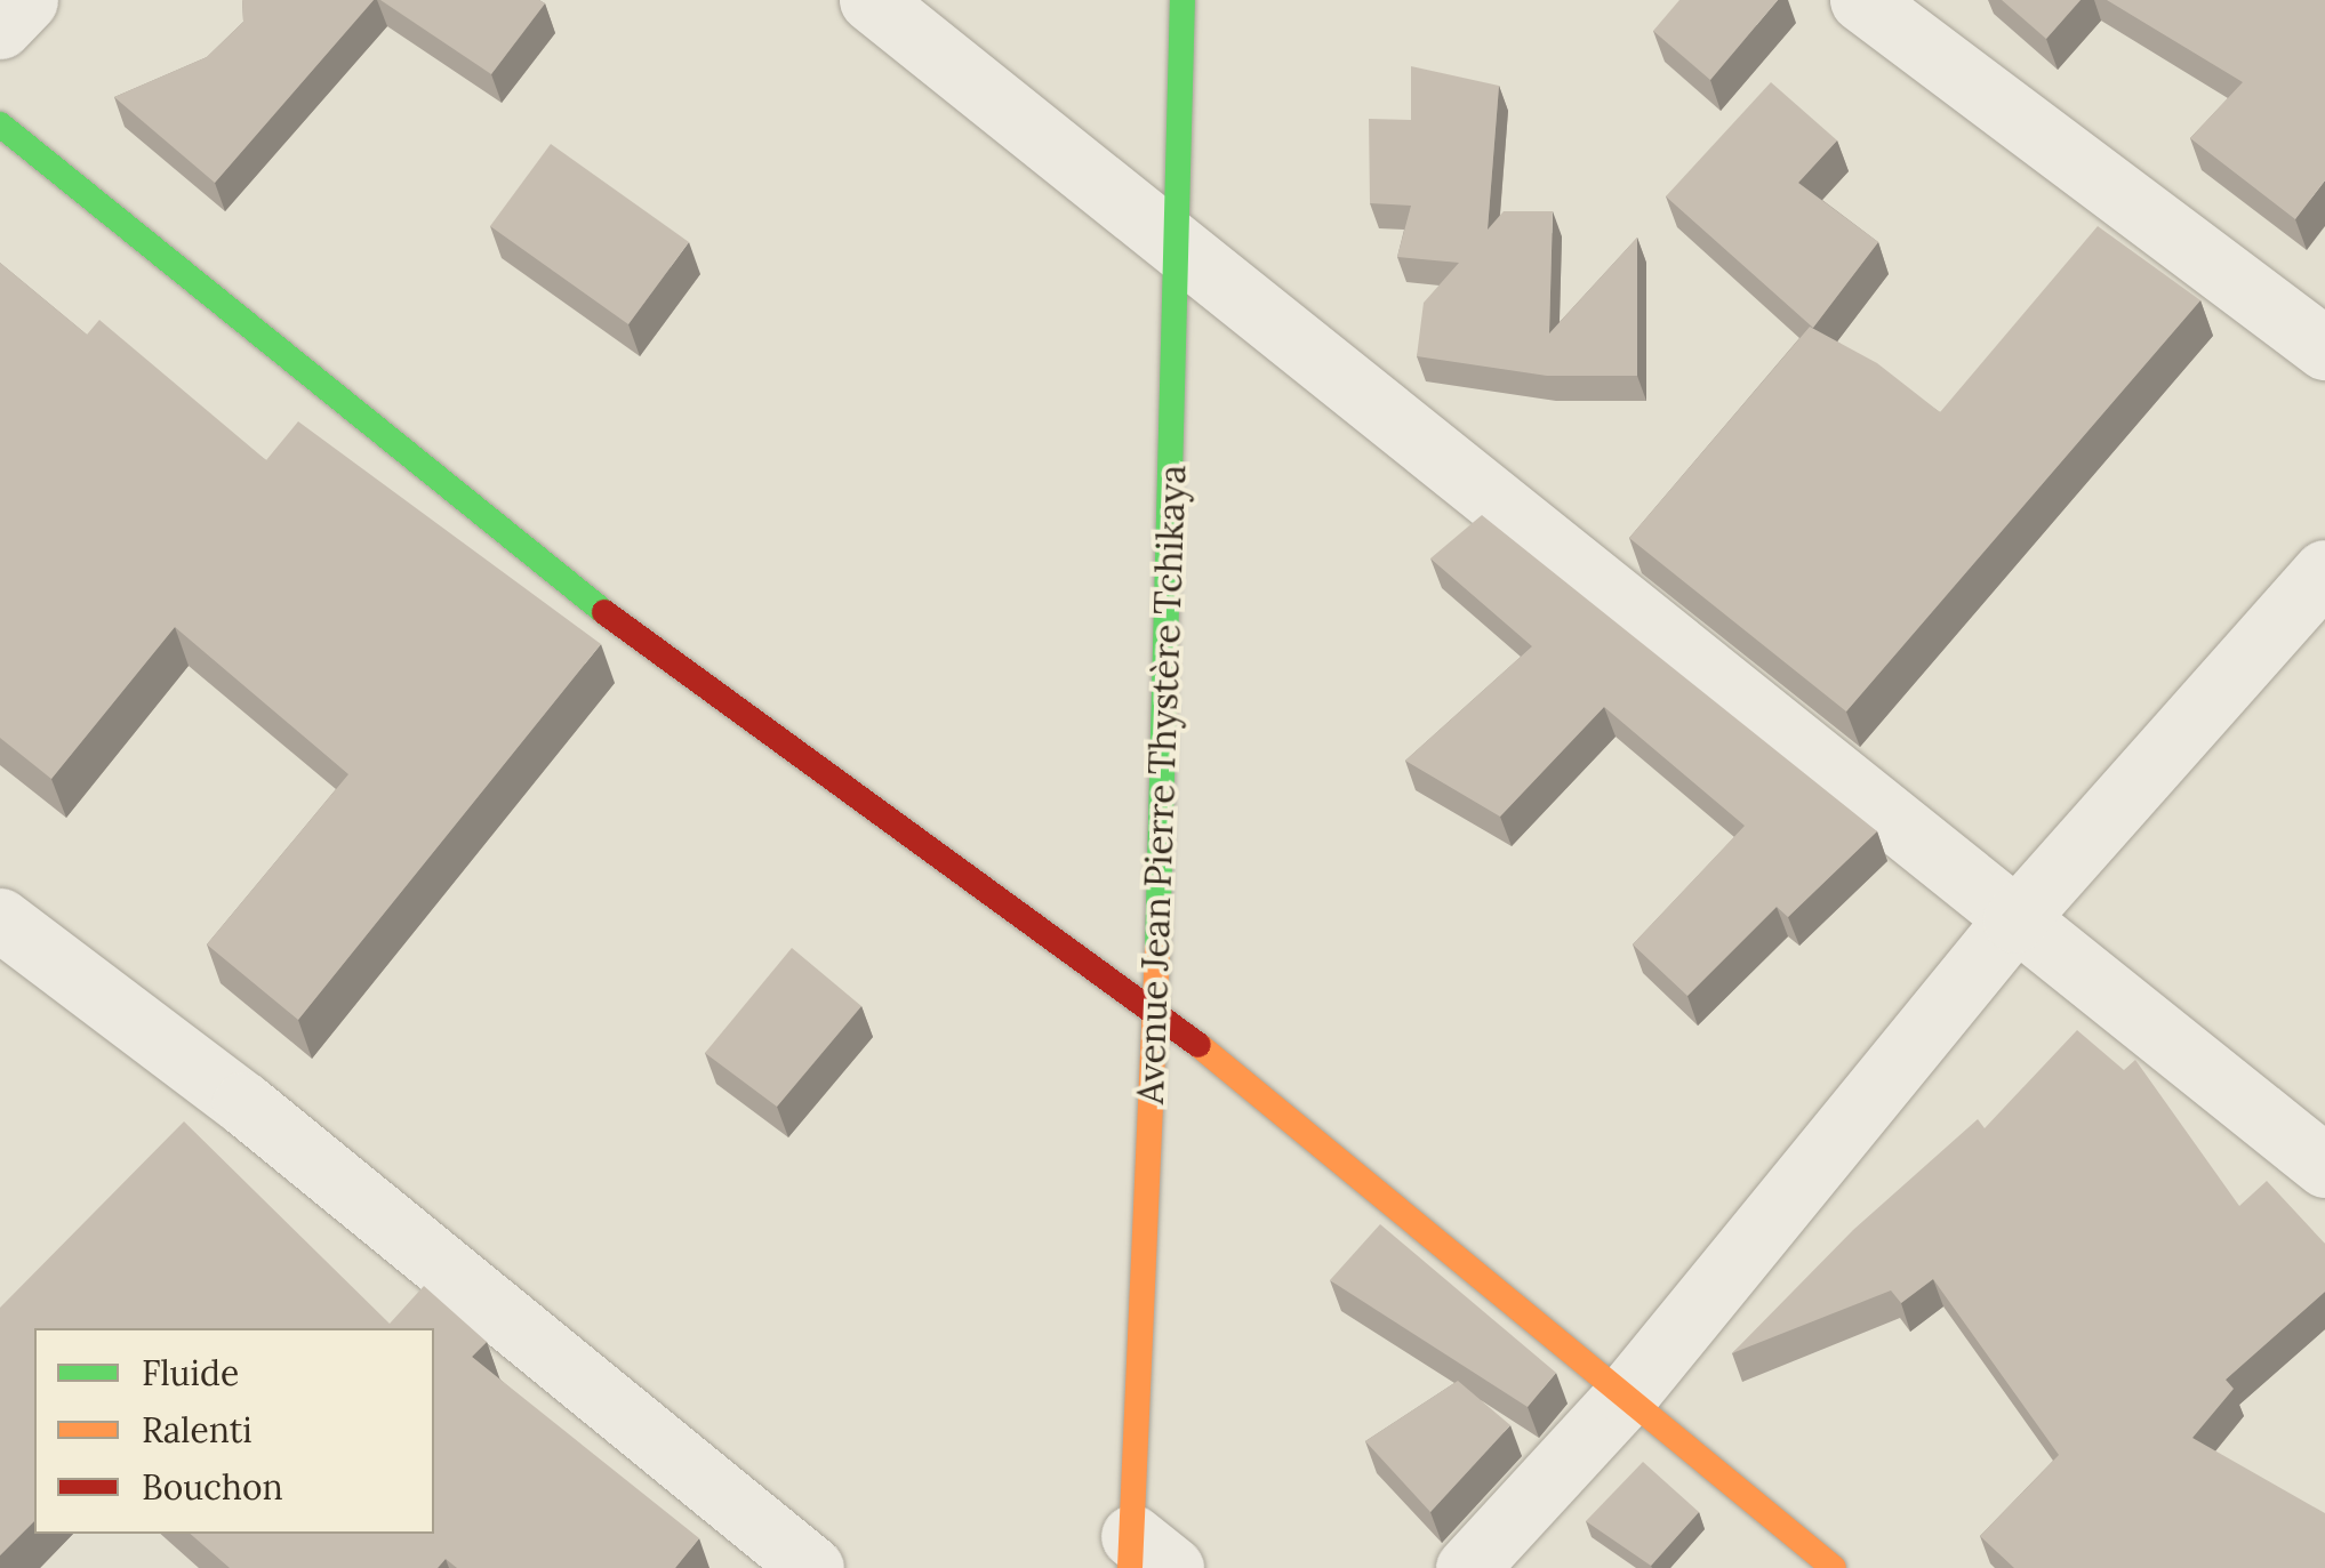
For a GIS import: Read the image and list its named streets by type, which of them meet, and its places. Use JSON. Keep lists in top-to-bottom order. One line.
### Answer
{"streets":{"street":["Avenue Jean Pierre Thystère Tchikaya"]},"legend":["Fluide","Ralenti","Bouchon"]}
